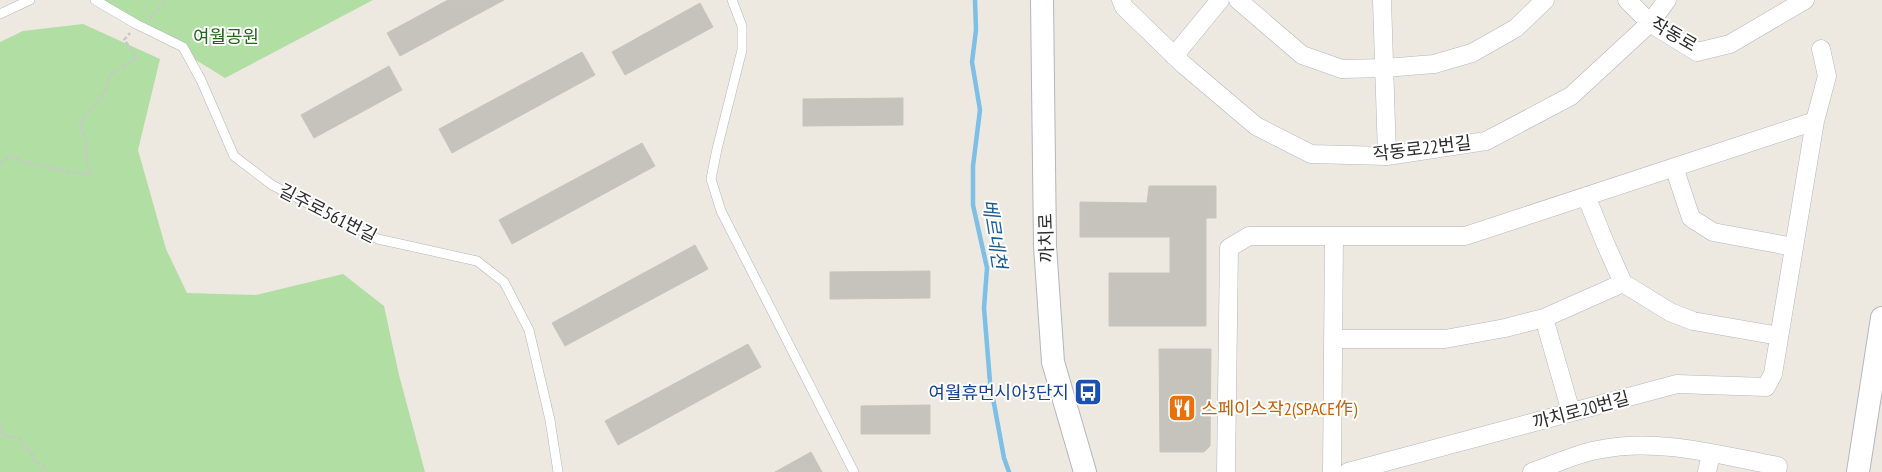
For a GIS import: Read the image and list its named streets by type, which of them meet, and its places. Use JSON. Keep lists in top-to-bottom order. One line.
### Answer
{"streets":{"street":["작동로","작동로22번길","까치로","까치로20번길"],"lane":["길주로561번길"]},"crossings":[["작동로","작동로22번길"]],"water":["베르네천"],"parks":["여월공원"],"places":{"bus stop":["여월휴먼시아3단지"],"restaurant":["스페이스작2(SPACE作)"]}}
